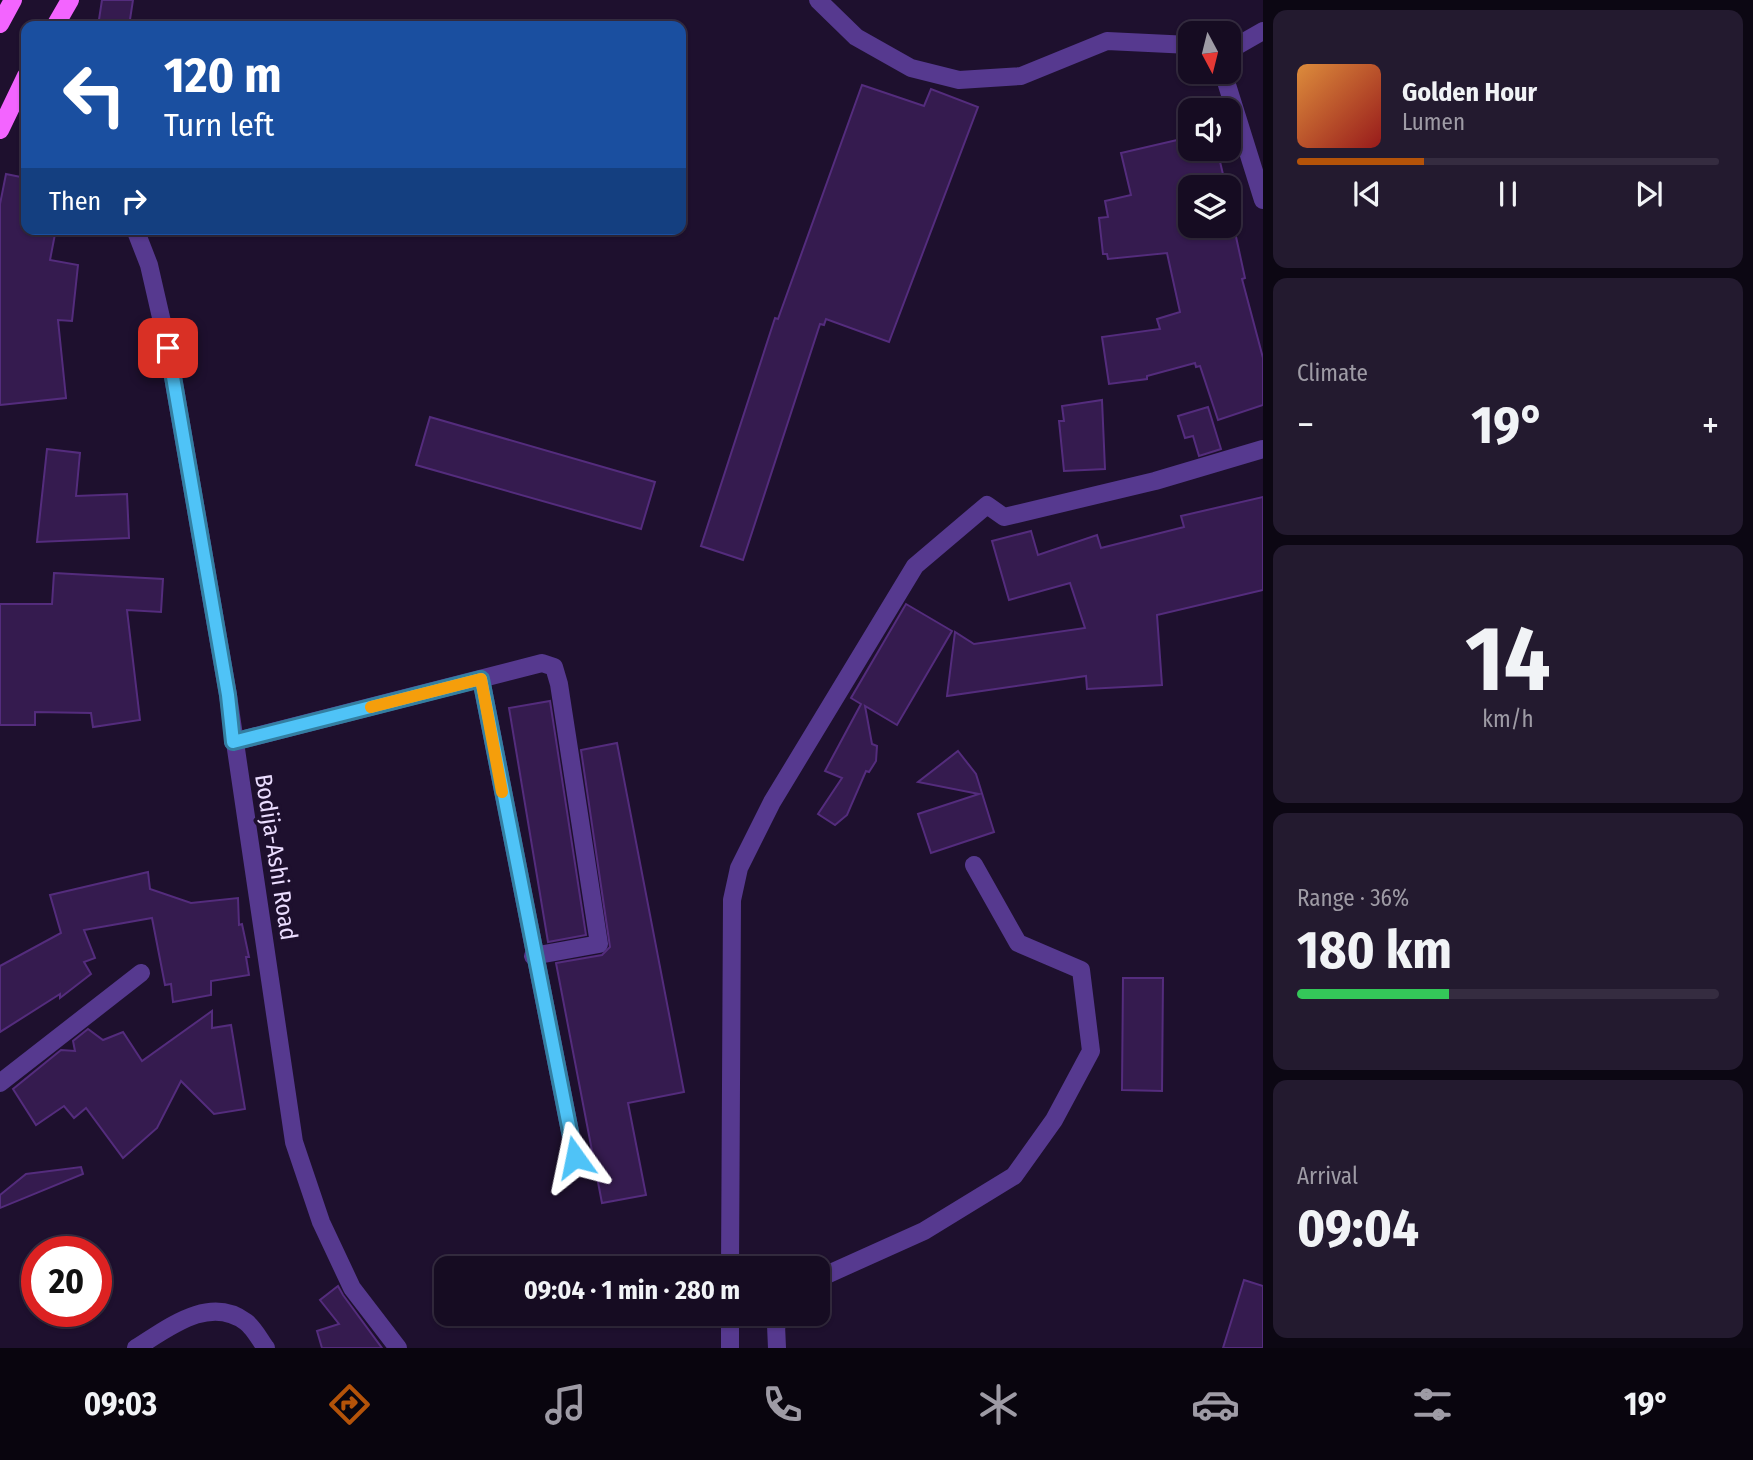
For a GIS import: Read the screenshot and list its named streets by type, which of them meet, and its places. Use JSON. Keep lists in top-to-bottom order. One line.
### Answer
{"streets":{"street":["Bodija-Ashi Road"]},"north":"bottom","page":{"turn":["120 m","Turn left"],"song":["Golden Hour","Lumen"],"then":"Then","tile":["Climate",["14","km/h"],["Range · 36%","180 km"],["Arrival","09:04"]],"heat":["−","19°","+"],"limit":"20","trip":"09:04 · 1 min · 280 m","tabs":["09:03","19°"]}}
